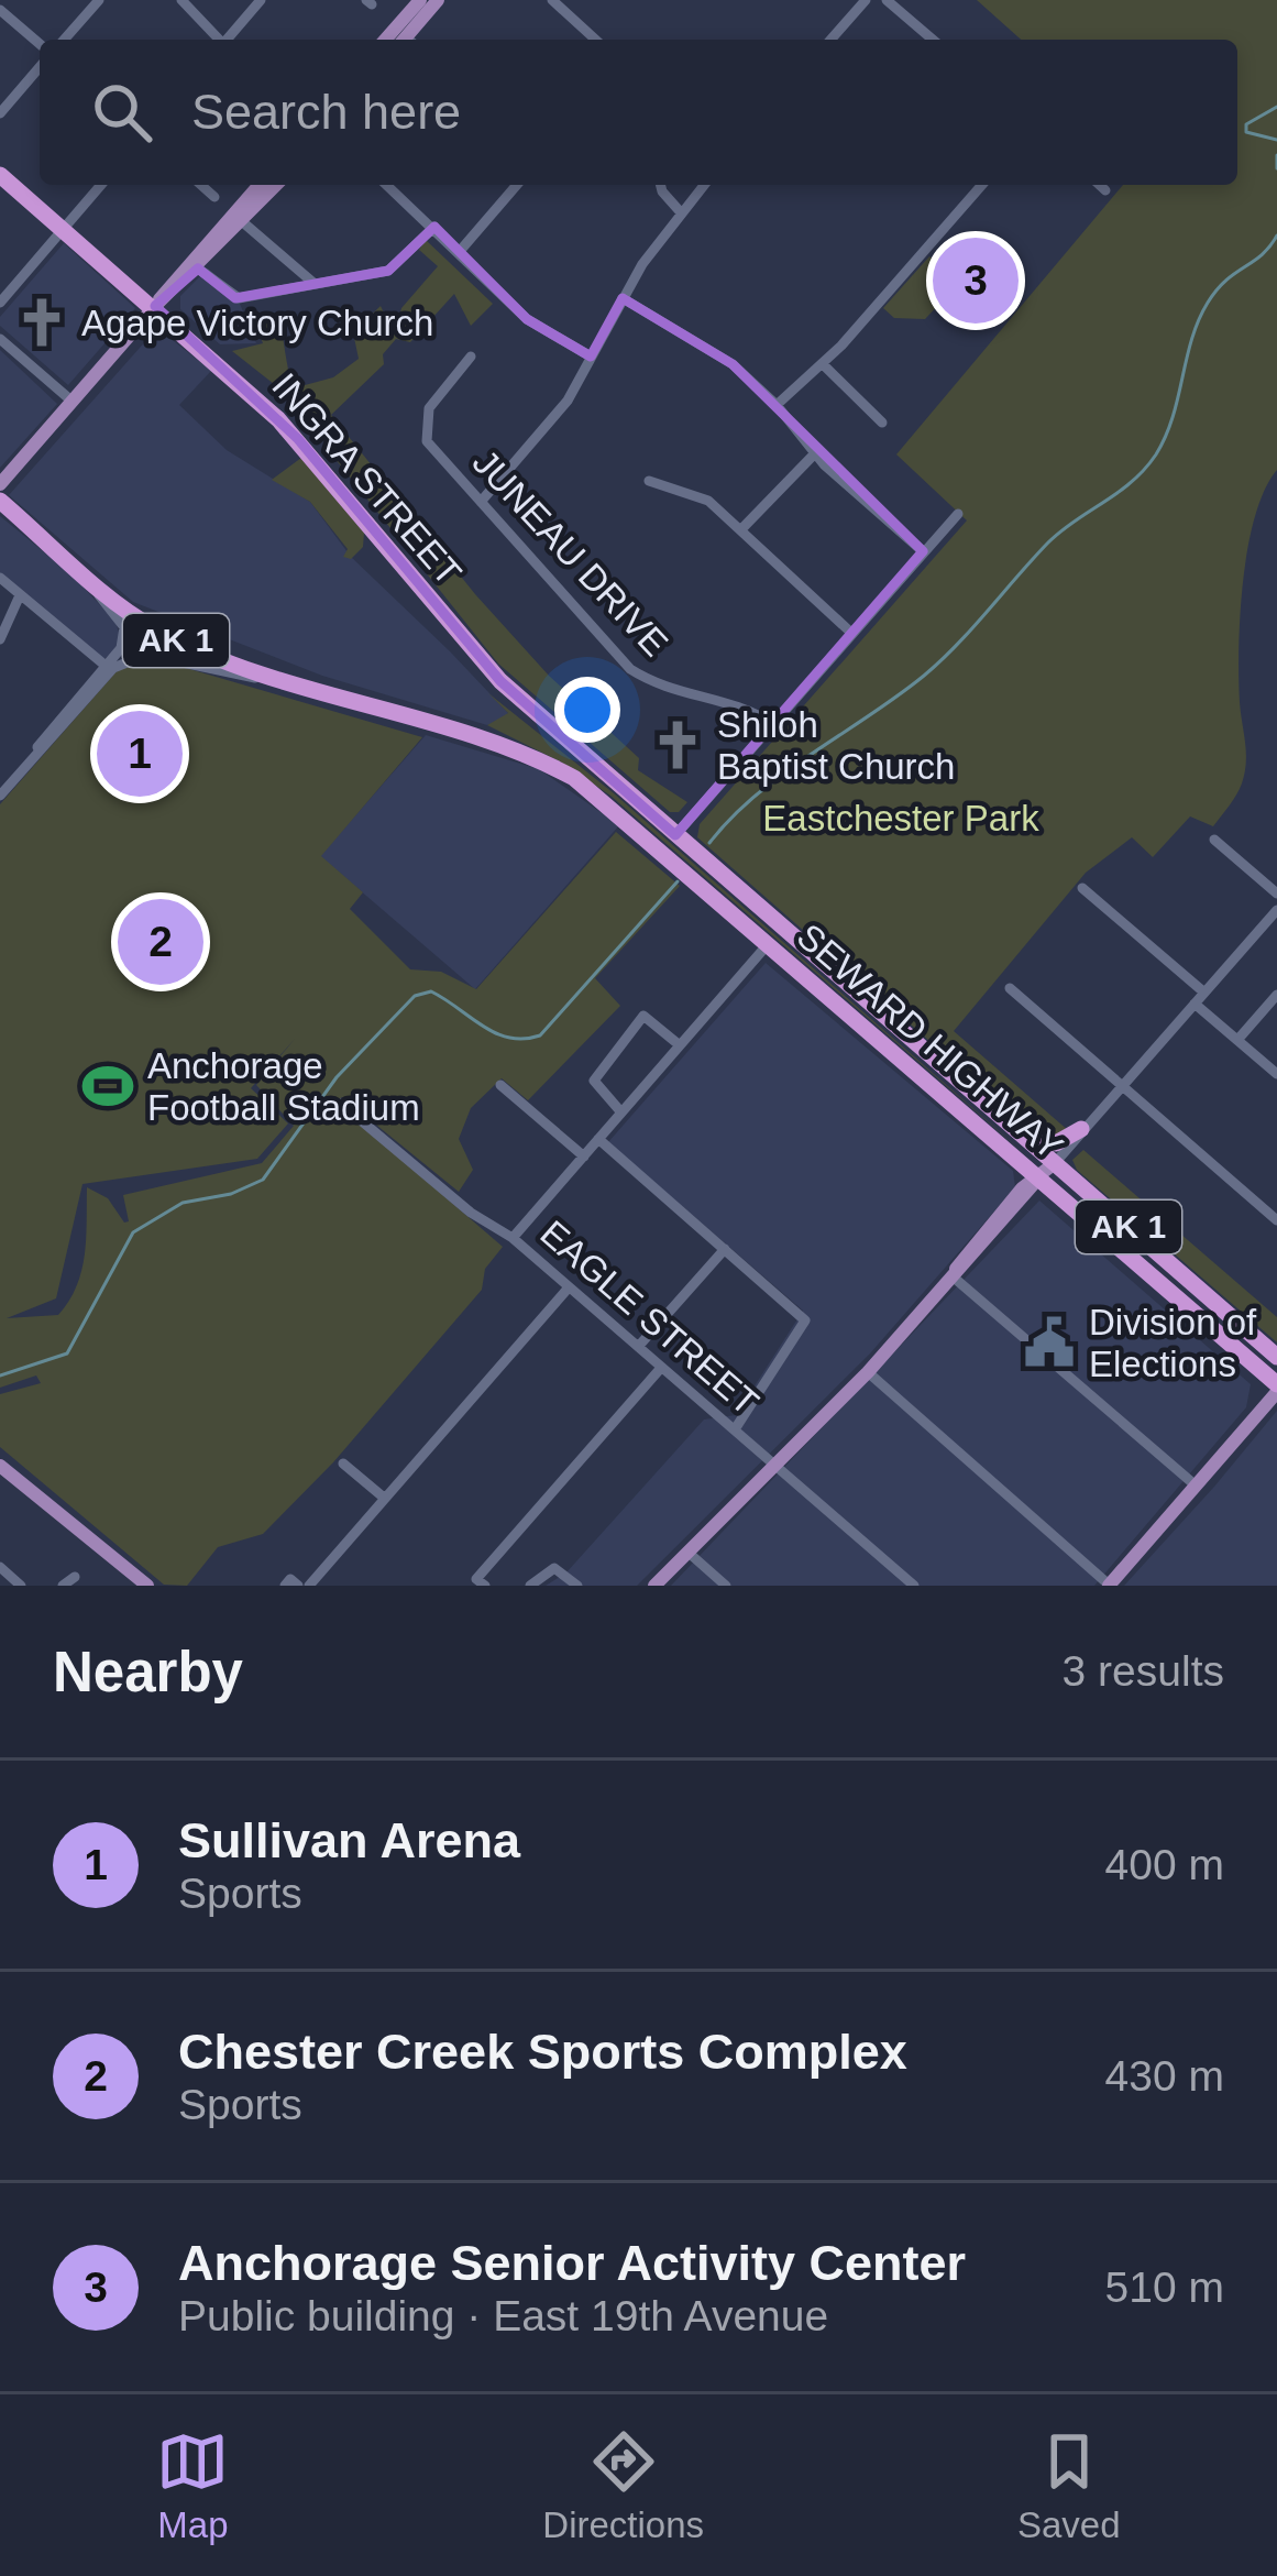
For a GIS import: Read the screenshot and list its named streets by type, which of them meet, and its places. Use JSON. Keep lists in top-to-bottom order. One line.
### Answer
{"streets":{"highway":["INGRA STREET","AK 1","SEWARD HIGHWAY"],"street":["JUNEAU DRIVE","EAGLE STREET"]},"crossings":[["INGRA STREET","SEWARD HIGHWAY"],["AK 1","SEWARD HIGHWAY"]],"parks":["Eastchester Park"],"places":{"church":["Agape Victory Church","Shiloh Baptist Church"],"sports":["Anchorage Football Stadium"],"public building":["Division of Elections"]},"page":{"search":"Search here","pins":["3","1","2"],"heading":["Nearby","3 results"],"list":[{"mark":"1","name":"Sullivan Arena","note":"Sports","value":"400 m"},{"mark":"2","name":"Chester Creek Sports Complex","note":"Sports","value":"430 m"},{"mark":"3","name":"Anchorage Senior Activity Center","note":"Public building · East 19th Avenue","value":"510 m"}],"nav":["Map","Directions","Saved"]}}
